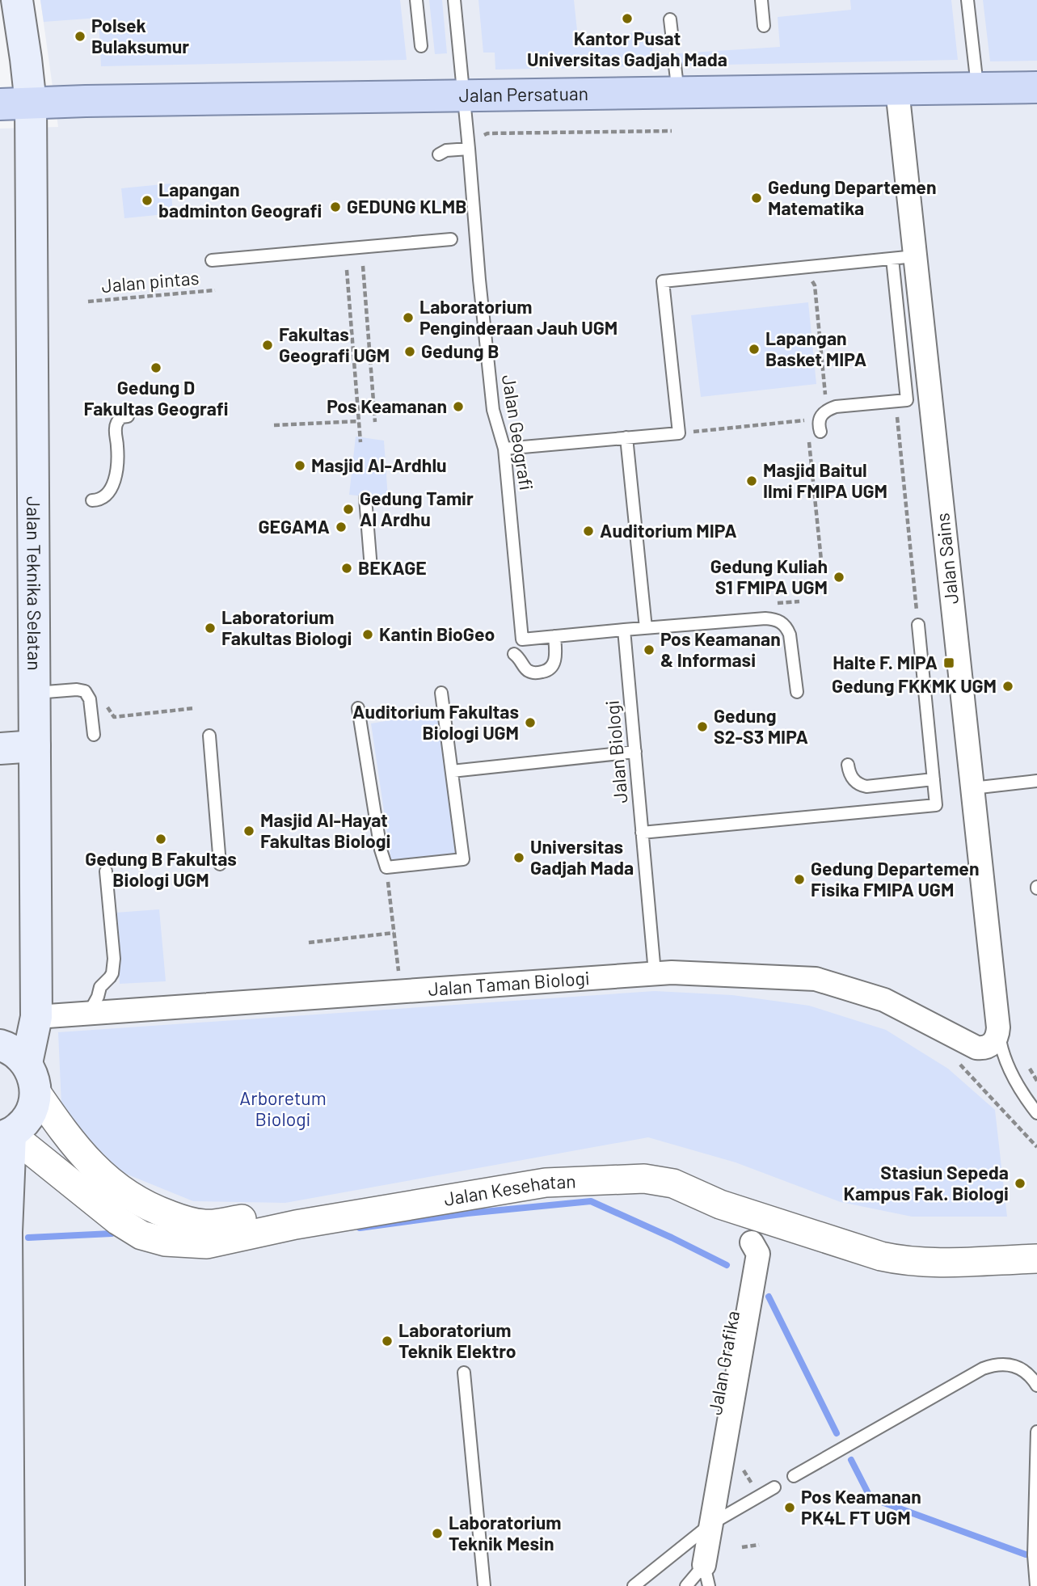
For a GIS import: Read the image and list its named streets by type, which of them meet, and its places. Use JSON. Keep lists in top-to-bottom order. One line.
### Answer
{"streets":{"main road":["Jalan Persatuan","Jalan Teknika Selatan"],"street":["Jalan Sains","Jalan Taman Biologi","Jalan Kesehatan","Jalan Grafika"],"lane":["Jalan Geografi","Jalan Biologi"],"path":["Jalan pintas"]},"crossings":[["Jalan Persatuan","Jalan Geografi"],["Jalan Persatuan","Jalan Sains"],["Jalan Persatuan","Jalan Teknika Selatan"],["Jalan Teknika Selatan","Jalan Taman Biologi"],["Jalan Teknika Selatan","Jalan Kesehatan"],["Jalan Biologi","Jalan Taman Biologi"],["Jalan Kesehatan","Jalan Grafika"]],"parks":["Arboretum Biologi"],"places":{"other":["Kantor Pusat Universitas Gadjah Mada","Polsek Bulaksumur","Gedung Departemen Matematika","Lapangan badminton Geografi","GEDUNG KLMB","Laboratorium Penginderaan Jauh UGM","Fakultas Geografi UGM","Lapangan Basket MIPA","Gedung B","Gedung D Fakultas Geografi","Pos Keamanan","Masjid Al-Ardhlu","Masjid Baitul Ilmi FMIPA UGM","Gedung Tamir Al Ardhu","GEGAMA","Auditorium MIPA","BEKAGE","Gedung Kuliah S1 FMIPA UGM","Laboratorium Fakultas Biologi","Kantin BioGeo","Pos Keamanan & Informasi","Gedung FKKMK UGM","Auditorium Fakultas Biologi UGM","Gedung S2-S3 MIPA","Masjid Al-Hayat Fakultas Biologi","Gedung B Fakultas Biologi UGM","Universitas Gadjah Mada","Gedung Departemen Fisika FMIPA UGM","Stasiun Sepeda Kampus Fak. Biologi","Laboratorium Teknik Elektro","Pos Keamanan PK4L FT UGM","Laboratorium Teknik Mesin"],"transit":["Halte F. MIPA"]}}
